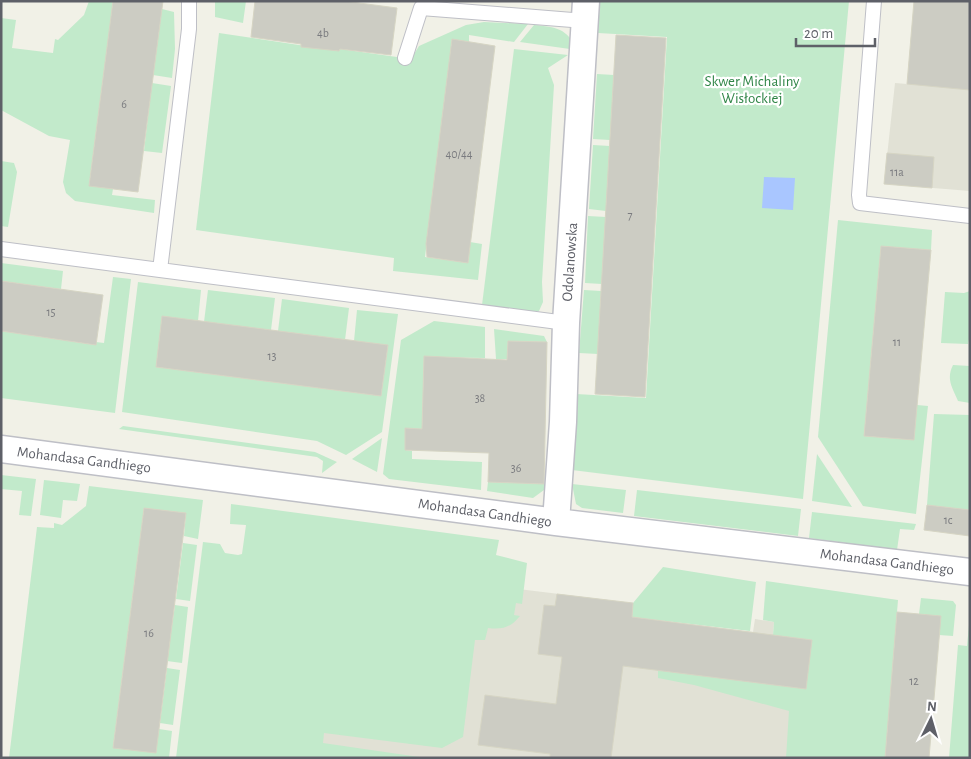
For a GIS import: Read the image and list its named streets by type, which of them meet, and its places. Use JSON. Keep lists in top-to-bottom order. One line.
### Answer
{"streets":{"street":["Odolanowska","Mohandasa Gandhiego"]},"crossings":[["Odolanowska","Mohandasa Gandhiego"]],"parks":["Skwer Michaliny Wisłockiej"],"house_numbers":["4b","6","40/44","11a","7","15","11","13","38","36","1c","16","12"],"scale_bar":"20 m","north":"top"}
